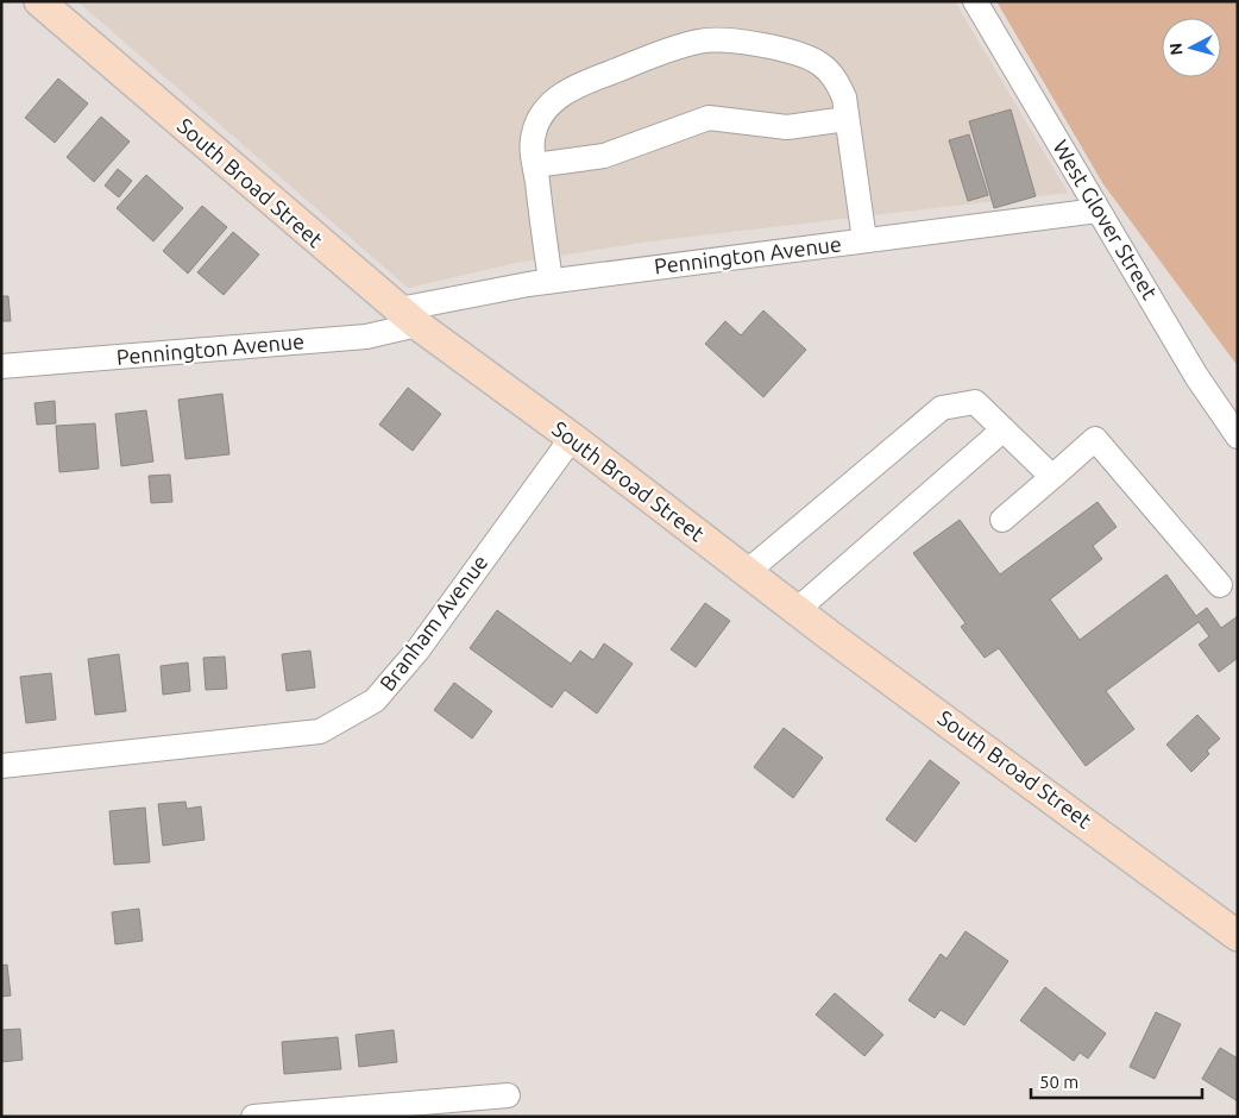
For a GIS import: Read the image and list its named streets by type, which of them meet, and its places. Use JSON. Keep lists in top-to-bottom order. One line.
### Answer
{"streets":{"main road":["South Broad Street"],"street":["West Glover Street","Pennington Avenue","Branham Avenue"]},"crossings":[["South Broad Street","Pennington Avenue"],["South Broad Street","Branham Avenue"],["West Glover Street","Pennington Avenue"]],"scale_bar":"50 m","north":"left"}
